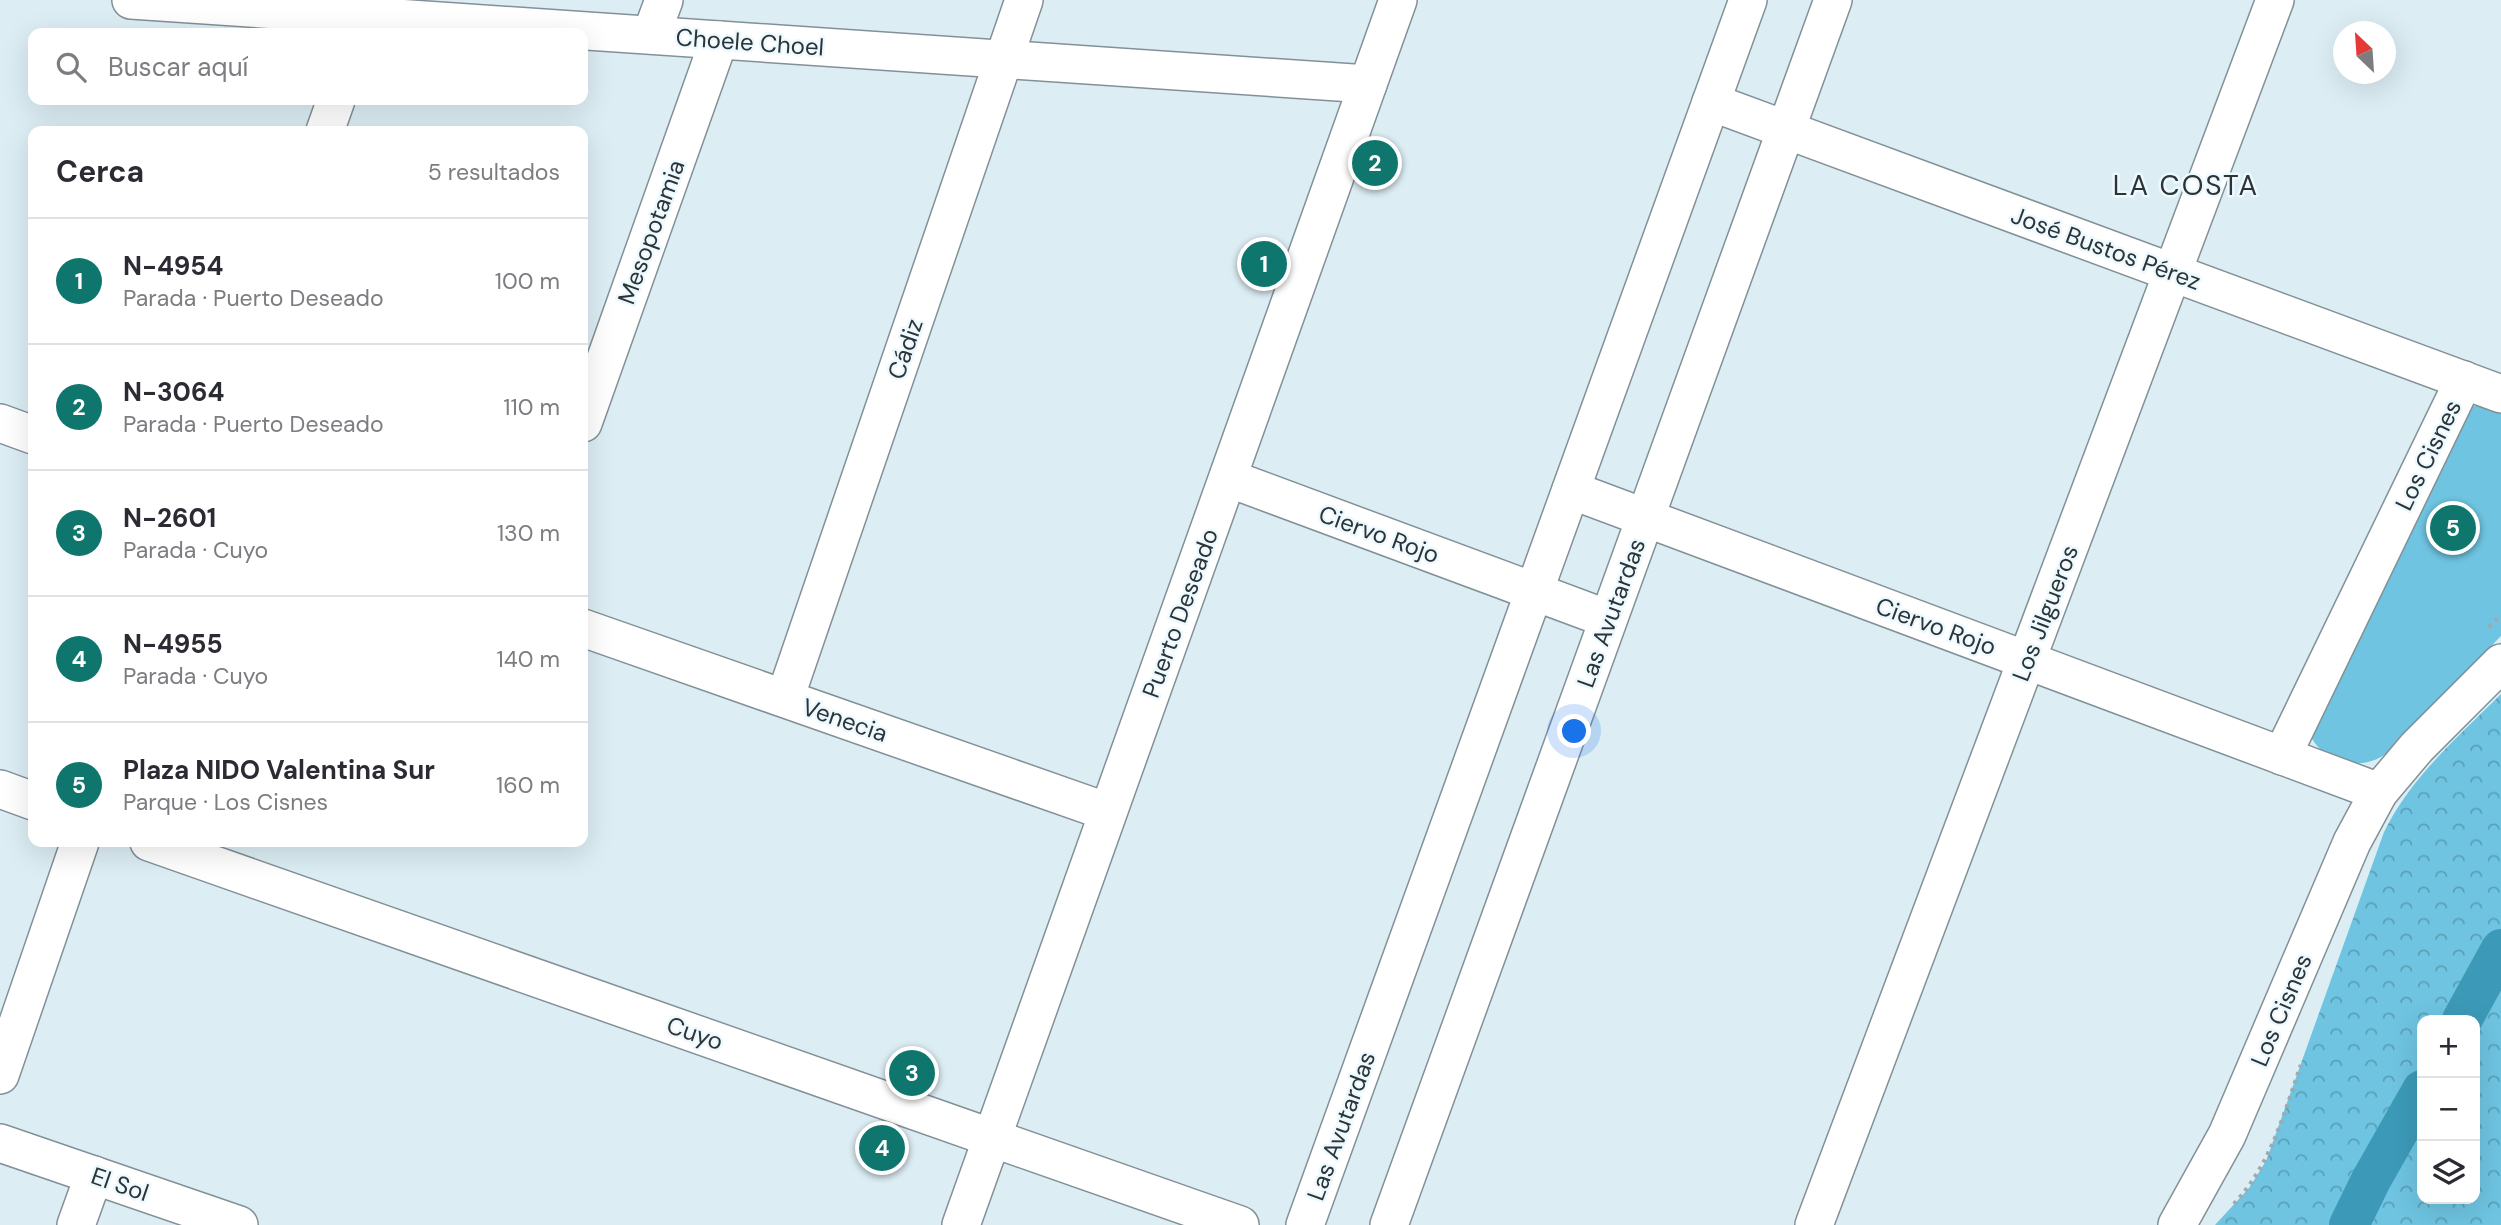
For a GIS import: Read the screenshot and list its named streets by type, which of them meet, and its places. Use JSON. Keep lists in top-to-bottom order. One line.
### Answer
{"streets":{"street":["Choele Choel","Mesopotamia","José Bustos Pérez","Cádiz","Los Cisnes","Ciervo Rojo","Puerto Deseado","Las Avutardas","Los Jilgueros","Venecia","Cuyo","El Sol"]},"crossings":[["Choele Choel","Mesopotamia"],["Choele Choel","Cádiz"],["Choele Choel","Puerto Deseado"],["José Bustos Pérez","Los Cisnes"],["José Bustos Pérez","Las Avutardas"],["José Bustos Pérez","Los Jilgueros"],["Cádiz","Venecia"],["Los Cisnes","Ciervo Rojo"],["Ciervo Rojo","Puerto Deseado"],["Ciervo Rojo","Las Avutardas"],["Ciervo Rojo","Los Jilgueros"],["Puerto Deseado","Venecia"],["Puerto Deseado","Cuyo"]],"districts":["LA COSTA"],"north":"top left","page":{"search":"Buscar aquí","heading":["Cerca","5 resultados"],"pins":["2","1","5","3","4"],"list":[{"mark":"1","name":"N-4954","note":"Parada · Puerto Deseado","value":"100 m"},{"mark":"2","name":"N-3064","note":"Parada · Puerto Deseado","value":"110 m"},{"mark":"3","name":"N-2601","note":"Parada · Cuyo","value":"130 m"},{"mark":"4","name":"N-4955","note":"Parada · Cuyo","value":"140 m"},{"mark":"5","name":"Plaza NIDO Valentina Sur","note":"Parque · Los Cisnes","value":"160 m"}],"map_buttons":["+","−"]}}
